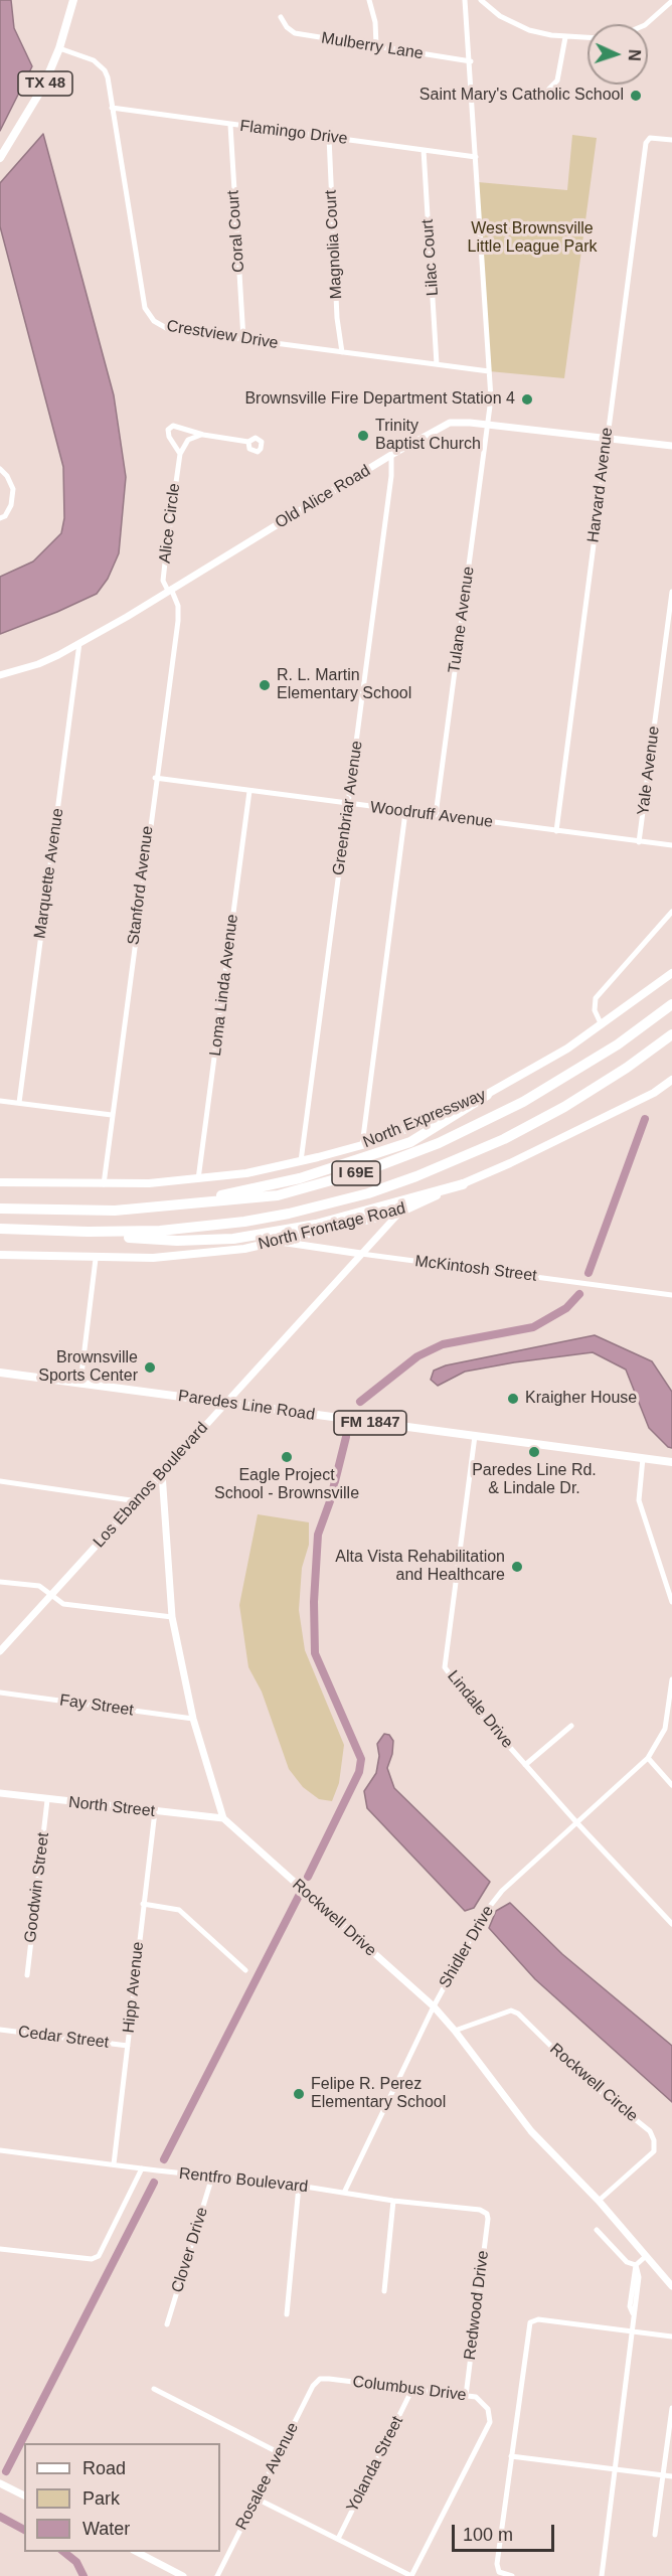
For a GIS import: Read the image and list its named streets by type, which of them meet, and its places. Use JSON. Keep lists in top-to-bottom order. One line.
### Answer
{"streets":{"highway":["North Expressway","I 69E"],"main road":["TX 48","North Frontage Road","Paredes Line Road","FM 1847"],"street":["Mulberry Lane","Flamingo Drive","Coral Court","Magnolia Court","Lilac Court","Crestview Drive","Harvard Avenue","Old Alice Road","Alice Circle","Tulane Avenue","Yale Avenue","Greenbriar Avenue","Woodruff Avenue","Marquette Avenue","Stanford Avenue","Loma Linda Avenue","McKintosh Street","Los Ebanos Boulevard","Fay Street","Lindale Drive","North Street","Goodwin Street","Rockwell Drive","Shidler Drive","Hipp Avenue","Cedar Street","Rockwell Circle","Rentfro Boulevard","Clover Drive","Redwood Drive","Columbus Drive","Yolanda Street","Rosalee Avenue"]},"crossings":[["Mulberry Lane","Tulane Avenue"],["TX 48","Crestview Drive"],["Flamingo Drive","Coral Court"],["Flamingo Drive","Magnolia Court"],["Flamingo Drive","Lilac Court"],["Flamingo Drive","Crestview Drive"],["Flamingo Drive","Tulane Avenue"],["Coral Court","Crestview Drive"],["Magnolia Court","Crestview Drive"],["Lilac Court","Crestview Drive"],["Crestview Drive","Tulane Avenue"],["Harvard Avenue","Old Alice Road"],["Harvard Avenue","Woodruff Avenue"],["Old Alice Road","Alice Circle"],["Old Alice Road","Tulane Avenue"],["Old Alice Road","Greenbriar Avenue"],["Old Alice Road","Marquette Avenue"],["Old Alice Road","Stanford Avenue"],["Alice Circle","Stanford Avenue"],["Tulane Avenue","Woodruff Avenue"],["Yale Avenue","Woodruff Avenue"],["Greenbriar Avenue","Woodruff Avenue"],["Greenbriar Avenue","North Expressway"],["Woodruff Avenue","Stanford Avenue"],["Woodruff Avenue","Loma Linda Avenue"],["Stanford Avenue","North Expressway"],["Loma Linda Avenue","North Expressway"],["North Frontage Road","McKintosh Street"],["North Frontage Road","Los Ebanos Boulevard"],["McKintosh Street","Los Ebanos Boulevard"],["Paredes Line Road","Los Ebanos Boulevard"],["Paredes Line Road","Lindale Drive"],["Lindale Drive","Shidler Drive"],["North Street","Goodwin Street"],["North Street","Rockwell Drive"],["North Street","Hipp Avenue"],["Rockwell Drive","Shidler Drive"],["Rockwell Drive","Rockwell Circle"],["Shidler Drive","Rentfro Boulevard"],["Hipp Avenue","Cedar Street"],["Hipp Avenue","Rentfro Boulevard"],["Rentfro Boulevard","Clover Drive"],["Rentfro Boulevard","Redwood Drive"],["Redwood Drive","Columbus Drive"],["Columbus Drive","Yolanda Street"],["Columbus Drive","Rosalee Avenue"]],"parks":["West Brownsville Little League Park"],"places":["Saint Mary's Catholic School","Brownsville Fire Department Station 4","Trinity Baptist Church","R. L. Martin Elementary School","Brownsville Sports Center","Kraigher House","Paredes Line Rd. & Lindale Dr.","Eagle Project School - Brownsville","Alta Vista Rehabilitation and Healthcare","Felipe R. Perez Elementary School"],"legend":["Road","Park","Water"],"scale_bar":"100 m","north":"right"}
